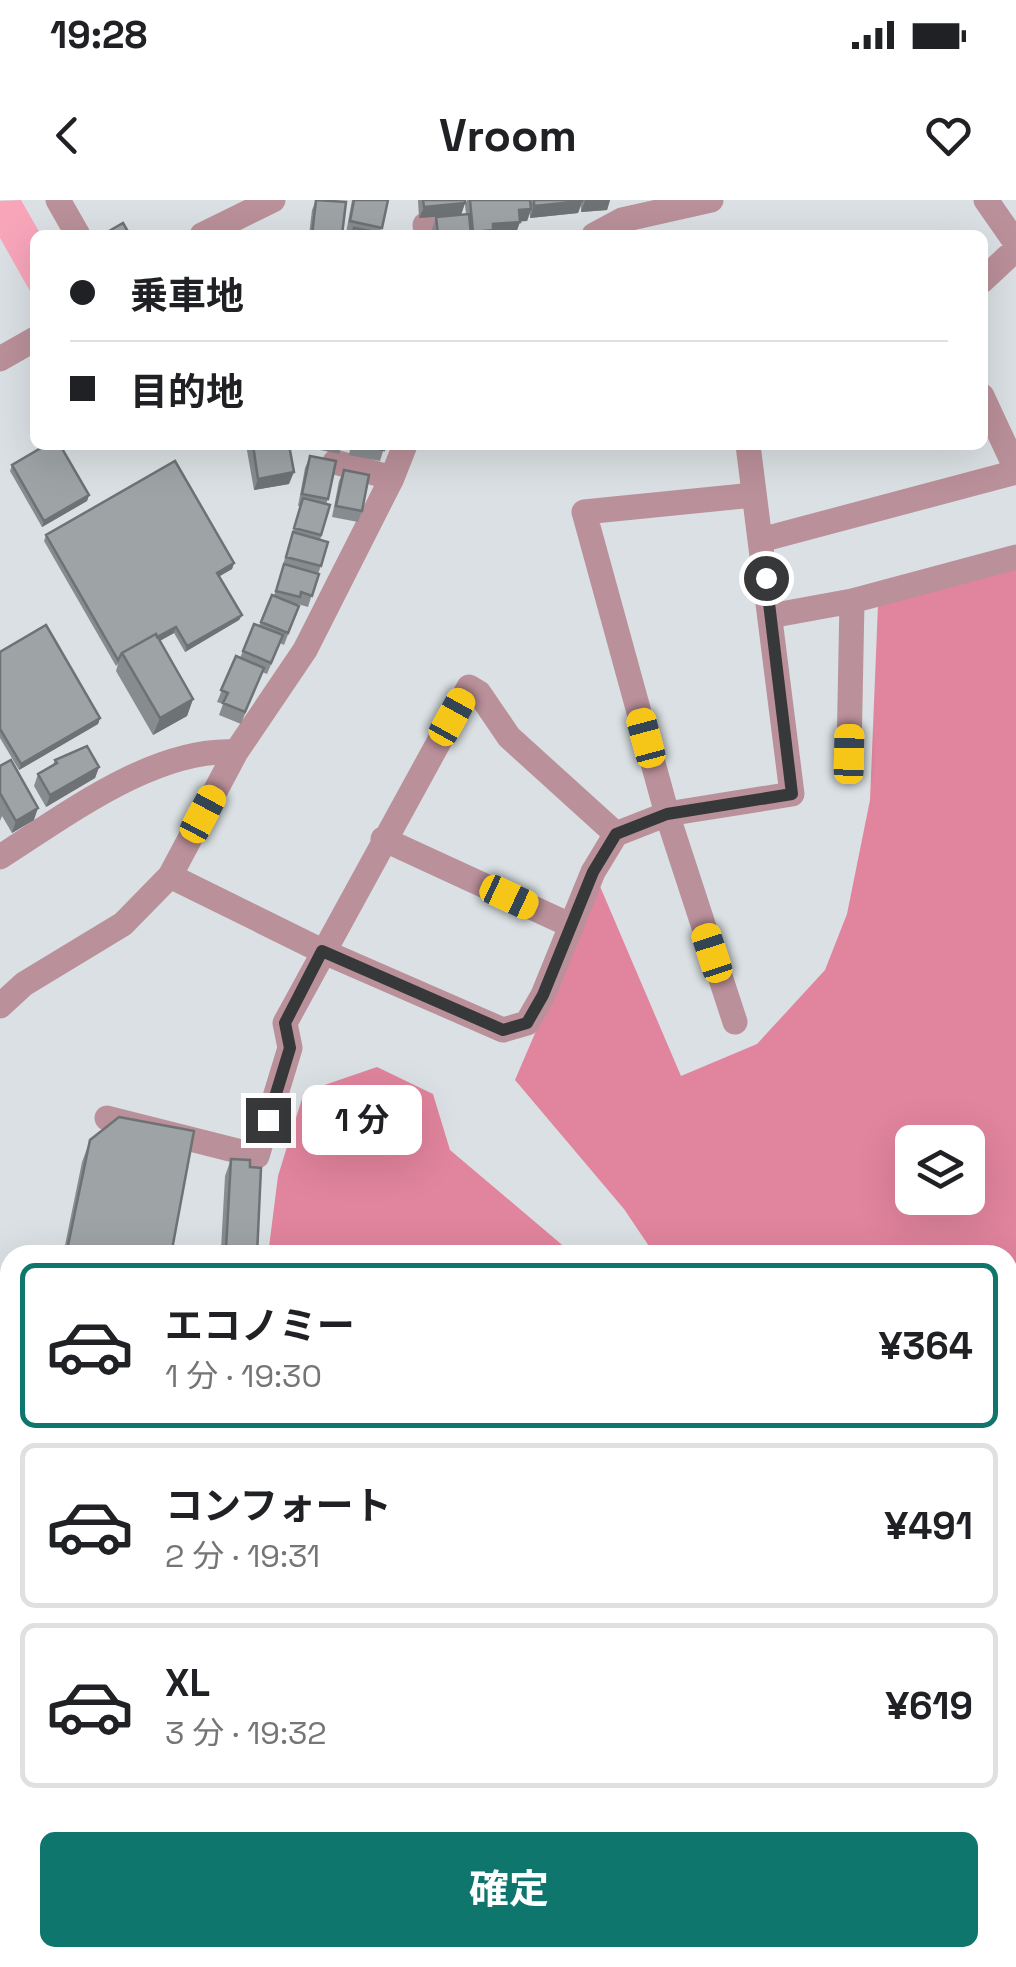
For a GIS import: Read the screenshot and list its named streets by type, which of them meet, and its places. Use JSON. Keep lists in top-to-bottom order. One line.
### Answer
{"page":{"status":"19:28","header":"Vroom","banner":["乗車地","目的地"],"bubble":"1 分","list":[{"name":"エコノミー","note":"1 分 · 19:30","value":"¥364"},{"name":"コンフォート","note":"2 分 · 19:31","value":"¥491"},{"name":"XL","note":"3 分 · 19:32","value":"¥619"}],"buttons":"確定"}}
